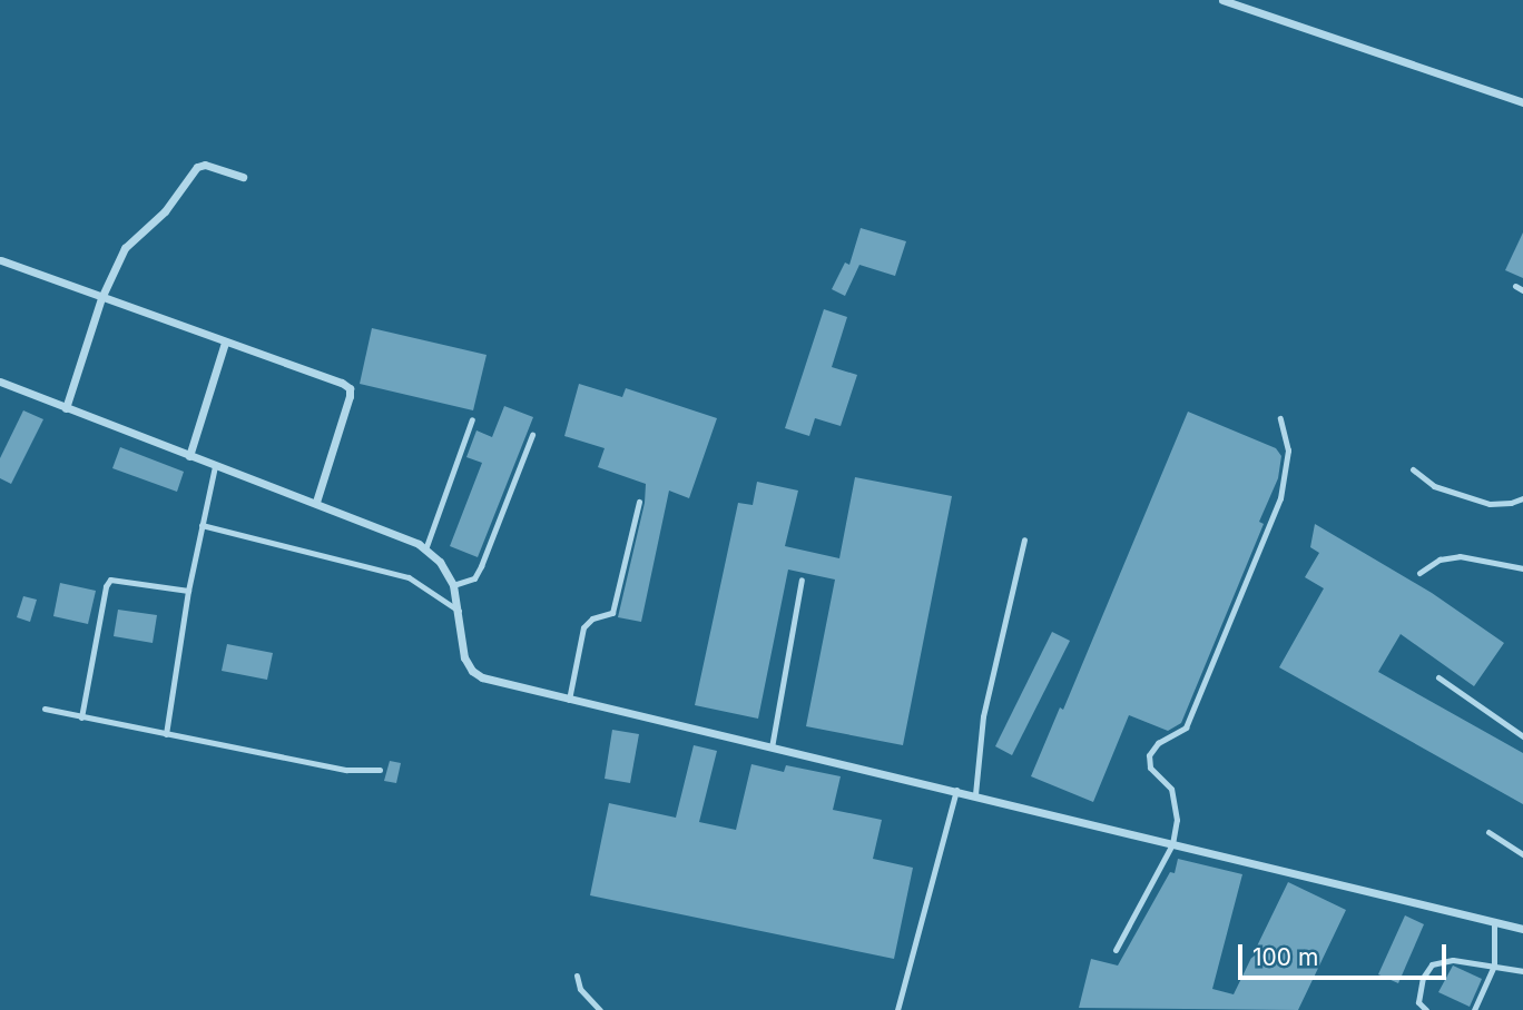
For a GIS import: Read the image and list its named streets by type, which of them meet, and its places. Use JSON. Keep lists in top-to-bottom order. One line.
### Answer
{"scale_bar":"100 m"}
